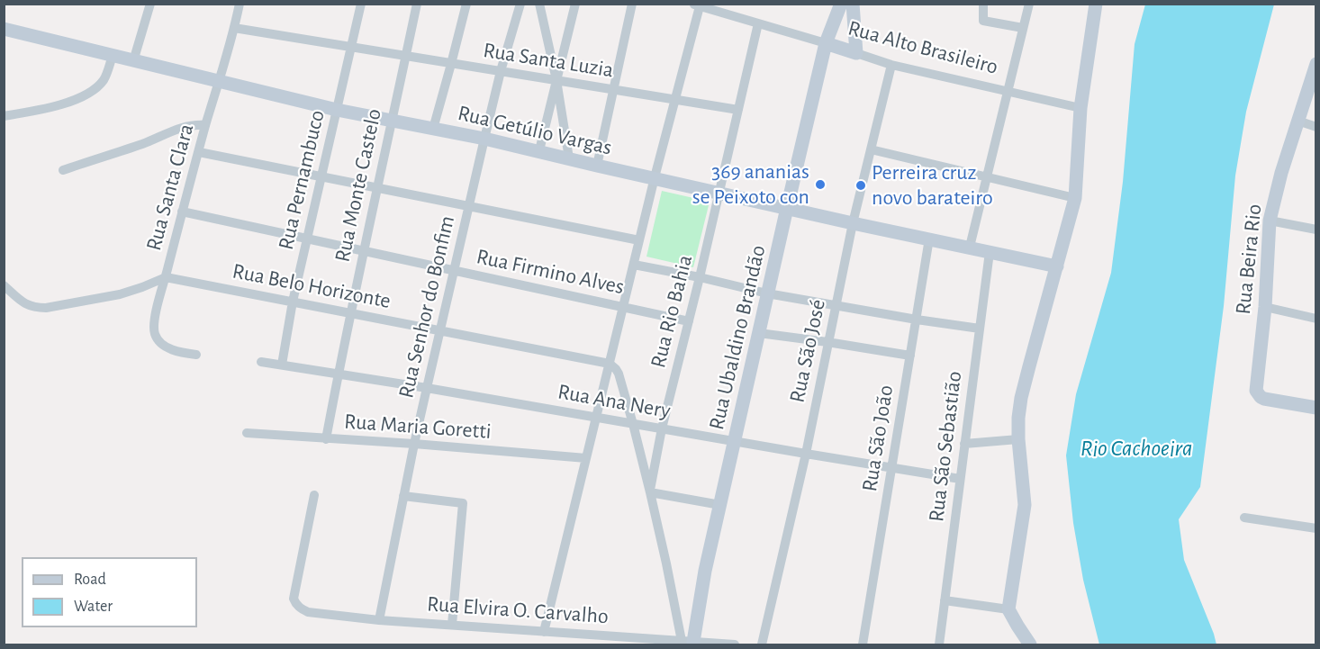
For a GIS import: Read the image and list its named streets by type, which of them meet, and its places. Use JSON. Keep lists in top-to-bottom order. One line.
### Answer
{"streets":{"street":["Rua Alto Brasileiro","Rua Santa Luzia","Rua Getúlio Vargas","Rua Pernambuco","Rua Monte Castelo","Rua Santa Clara","Rua Beira Rio","Rua Firmino Alves","Rua Belo Horizonte","Rua Senhor do Bonfim","Rua Rio Bahia","Rua Ubaldino Brandão","Rua São José","Rua Ana Nery","Rua Maria Goretti","Rua São João","Rua São Sebastião","Rua Elvira O. Carvalho"]},"crossings":[["Rua Alto Brasileiro","Rua Rio Bahia"],["Rua Alto Brasileiro","Rua Ubaldino Brandão"],["Rua Alto Brasileiro","Rua São José"],["Rua Santa Luzia","Rua Pernambuco"],["Rua Santa Luzia","Rua Monte Castelo"],["Rua Santa Luzia","Rua Santa Clara"],["Rua Santa Luzia","Rua Senhor do Bonfim"],["Rua Santa Luzia","Rua Rio Bahia"],["Rua Getúlio Vargas","Rua Pernambuco"],["Rua Getúlio Vargas","Rua Monte Castelo"],["Rua Getúlio Vargas","Rua Santa Clara"],["Rua Getúlio Vargas","Rua Senhor do Bonfim"],["Rua Getúlio Vargas","Rua Rio Bahia"],["Rua Getúlio Vargas","Rua Ubaldino Brandão"],["Rua Getúlio Vargas","Rua São José"],["Rua Getúlio Vargas","Rua São João"],["Rua Getúlio Vargas","Rua São Sebastião"],["Rua Pernambuco","Rua Firmino Alves"],["Rua Pernambuco","Rua Belo Horizonte"],["Rua Pernambuco","Rua Ana Nery"],["Rua Monte Castelo","Rua Firmino Alves"],["Rua Monte Castelo","Rua Belo Horizonte"],["Rua Monte Castelo","Rua Ana Nery"],["Rua Monte Castelo","Rua Maria Goretti"],["Rua Santa Clara","Rua Firmino Alves"],["Rua Santa Clara","Rua Belo Horizonte"],["Rua Firmino Alves","Rua Senhor do Bonfim"],["Rua Firmino Alves","Rua Rio Bahia"],["Rua Belo Horizonte","Rua Senhor do Bonfim"],["Rua Senhor do Bonfim","Rua Ana Nery"],["Rua Senhor do Bonfim","Rua Maria Goretti"],["Rua Senhor do Bonfim","Rua Elvira O. Carvalho"],["Rua Rio Bahia","Rua Ubaldino Brandão"],["Rua Rio Bahia","Rua Ana Nery"],["Rua Rio Bahia","Rua Elvira O. Carvalho"],["Rua Ubaldino Brandão","Rua Ana Nery"],["Rua Ubaldino Brandão","Rua Elvira O. Carvalho"],["Rua São José","Rua Ana Nery"],["Rua Ana Nery","Rua São João"],["Rua Ana Nery","Rua São Sebastião"]],"water":["Rio Cachoeira"],"places":["369 ananias se Peixoto con","Perreira cruz novo barateiro"],"legend":["Road","Water"]}
